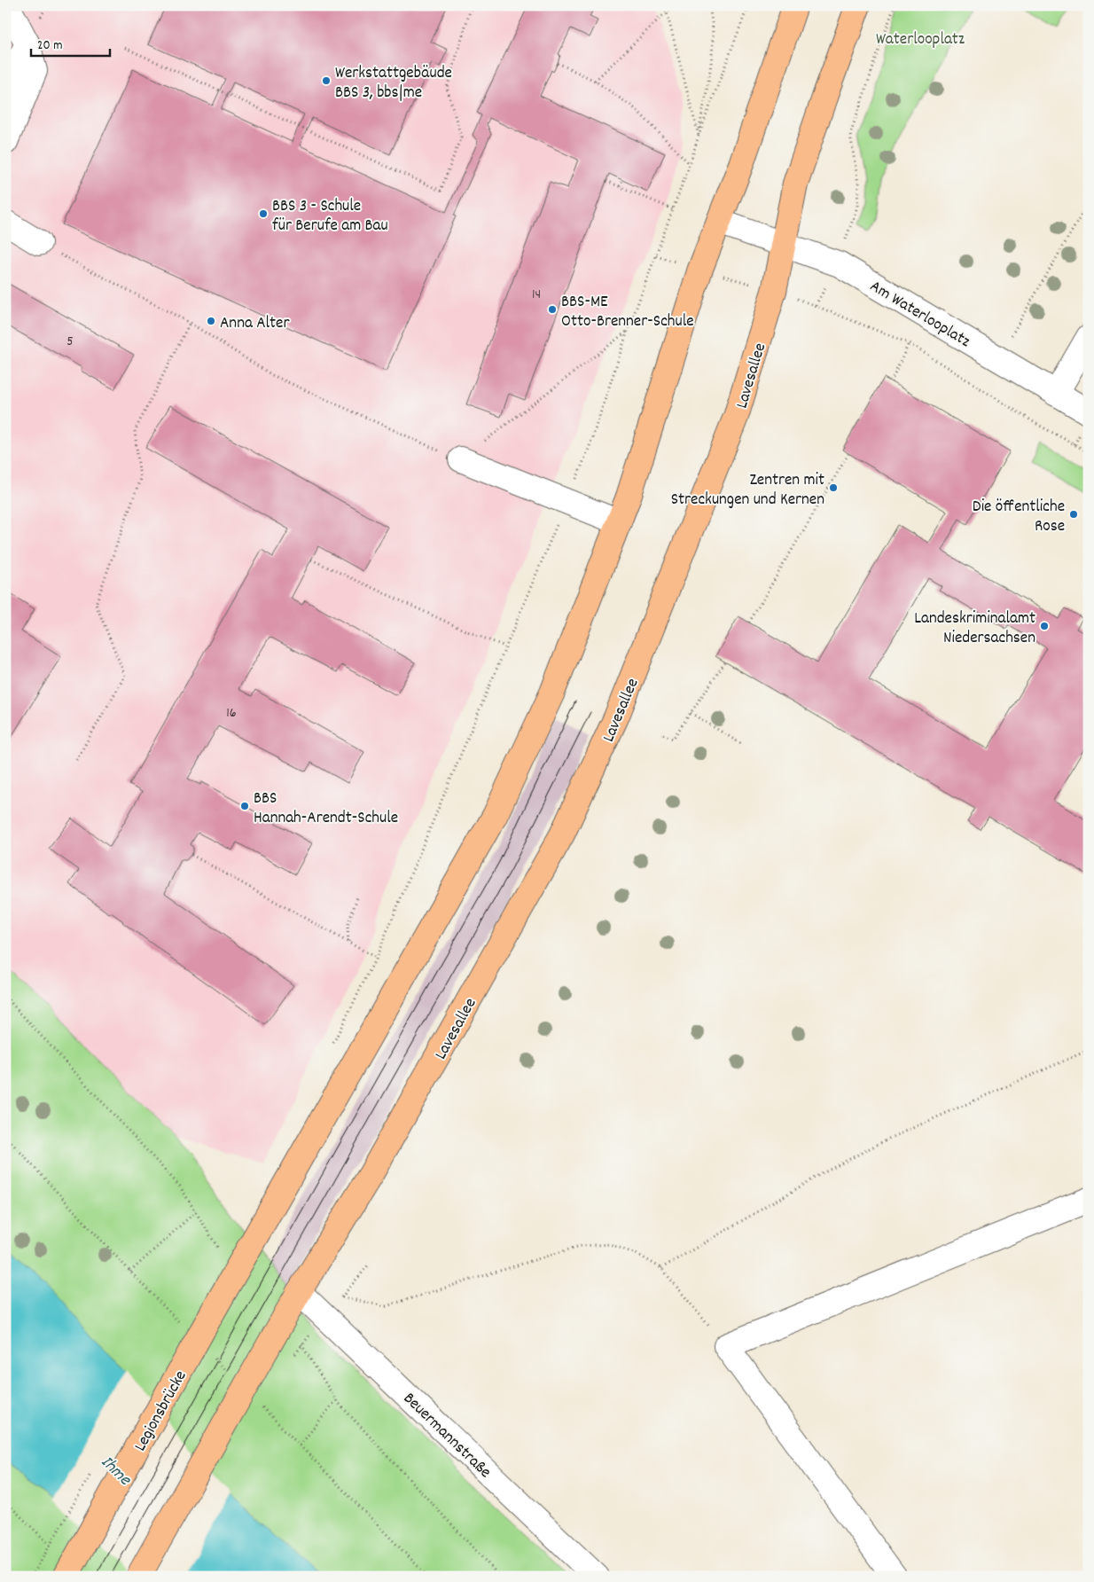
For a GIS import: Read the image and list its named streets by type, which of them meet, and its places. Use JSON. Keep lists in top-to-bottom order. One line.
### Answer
{"streets":{"main road":["Lavesallee","Legionsbrücke"],"street":["Am Waterlooplatz","Beuermannstraße"]},"crossings":[["Am Waterlooplatz","Lavesallee"],["Lavesallee","Beuermannstraße"]],"water":["Ihme"],"parks":["Waterlooplatz"],"places":["Werkstattgebäude BBS 3, bbs|me","BBS 3 - Schule für Berufe am Bau","BBS-ME Otto-Brenner-Schule","Anna Alter","Zentren mit Streckungen und Kernen","Die öffentliche Rose","Landeskriminalamt Niedersachsen","BBS Hannah-Arendt-Schule"],"house_numbers":["14","5","16"],"scale_bar":"20 m"}
